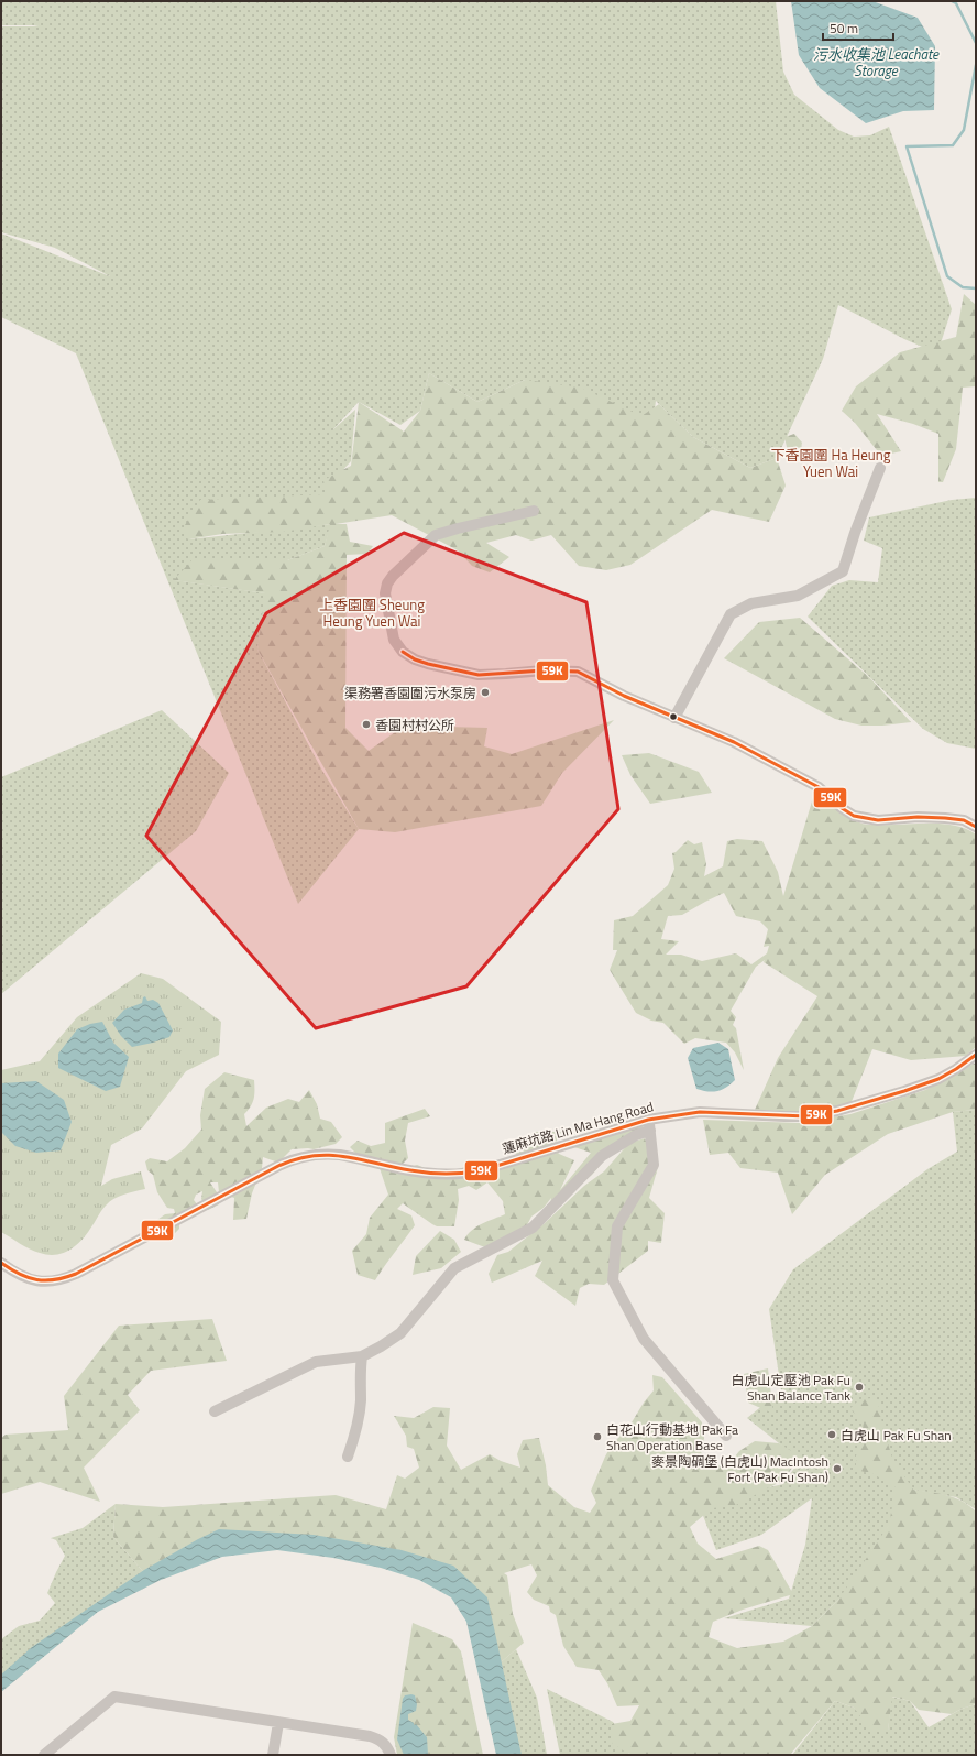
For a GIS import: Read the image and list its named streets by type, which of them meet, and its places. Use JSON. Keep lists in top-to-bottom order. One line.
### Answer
{"streets":{"street":["蓮麻坑路 Lin Ma Hang Road"]},"districts":["下香園圍 Ha Heung Yuen Wai","上香園圍 Sheung Heung Yuen Wai"],"water":["污水收集池 Leachate Storage"],"places":["渠務署香園圍污水泵房","香園村村公所","白虎山定壓池 Pak Fu Shan Balance Tank","白虎山 Pak Fu Shan","白花山行動基地 Pak Fa Shan Operation Base","麥景陶碉堡 (白虎山) MacIntosh Fort (Pak Fu Shan)"],"lines":["transit line 59K"],"scale_bar":"50 m"}
